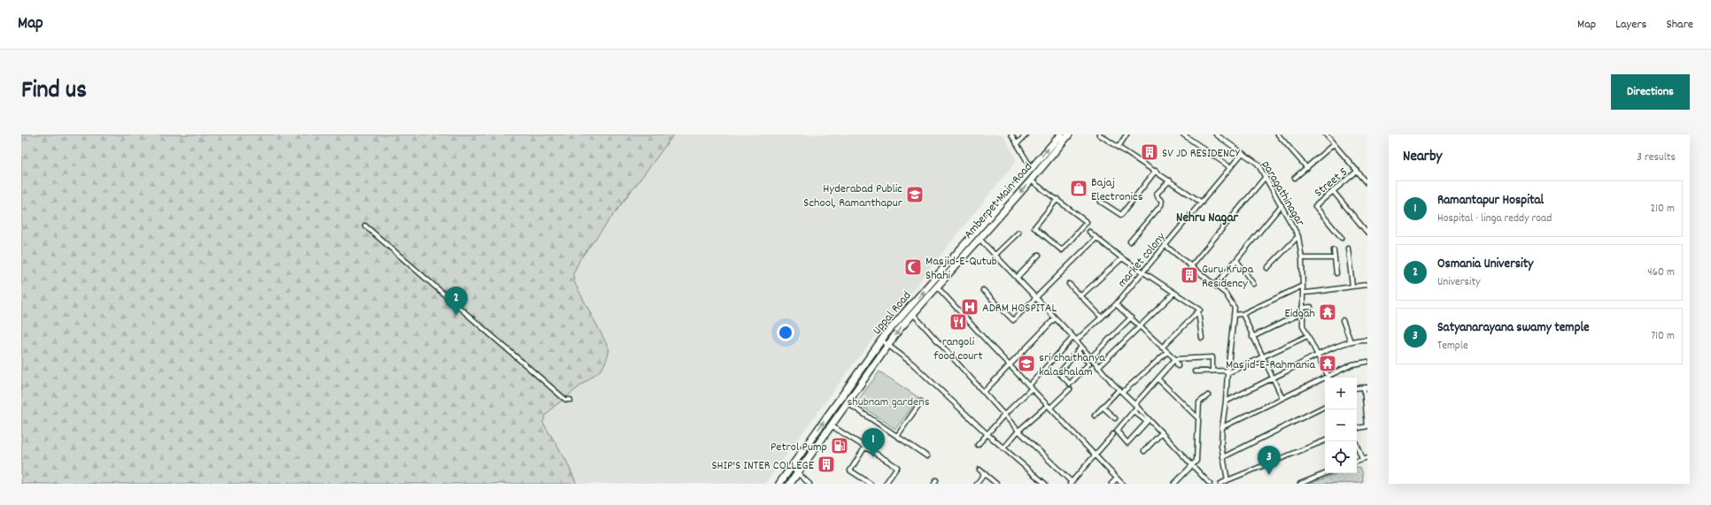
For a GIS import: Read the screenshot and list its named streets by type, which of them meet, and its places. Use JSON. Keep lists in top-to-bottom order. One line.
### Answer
{"streets":{"highway":["Amberpet Main Road","Uppal Road"],"street":["Street 5","paragathinagar","market colony"]},"crossings":[["paragathinagar","market colony"]],"one_way":["Uppal Road"],"districts":["Nehru Nagar"],"parks":["shubnam gardens"],"places":{"building":["SV JD RESIDENCY","Guru Krupa Residency","SHIP'S INTER COLLEGE"],"shop":["Bajaj Electronics"],"school or university":["Hyderabad Public School, Ramanthapur","sri chaithanya kalashalam"],"mosque":["Masjid-E-Qutub Shahi"],"hospital":["ADRM HOSPITAL"],"temple":["Eidgah","Masjid-E-Rahmania"],"restaurant":["rangoli food court"],"fuel station":["Petrol Pump"]},"page":{"header":"Map","nav":["Map","Layers","Share"],"title":"Find us","buttons":"Directions","heading":["Nearby","3 results"],"list":[{"mark":"1","name":"Ramantapur Hospital","note":"Hospital · linga reddy road","value":"210 m"},{"mark":"2","name":"Osmania University","note":"University","value":"460 m"},{"mark":"3","name":"Satyanarayana swamy temple","note":"Temple","value":"710 m"}],"pins":["2","1","3"],"map_buttons":["+","−"]}}
